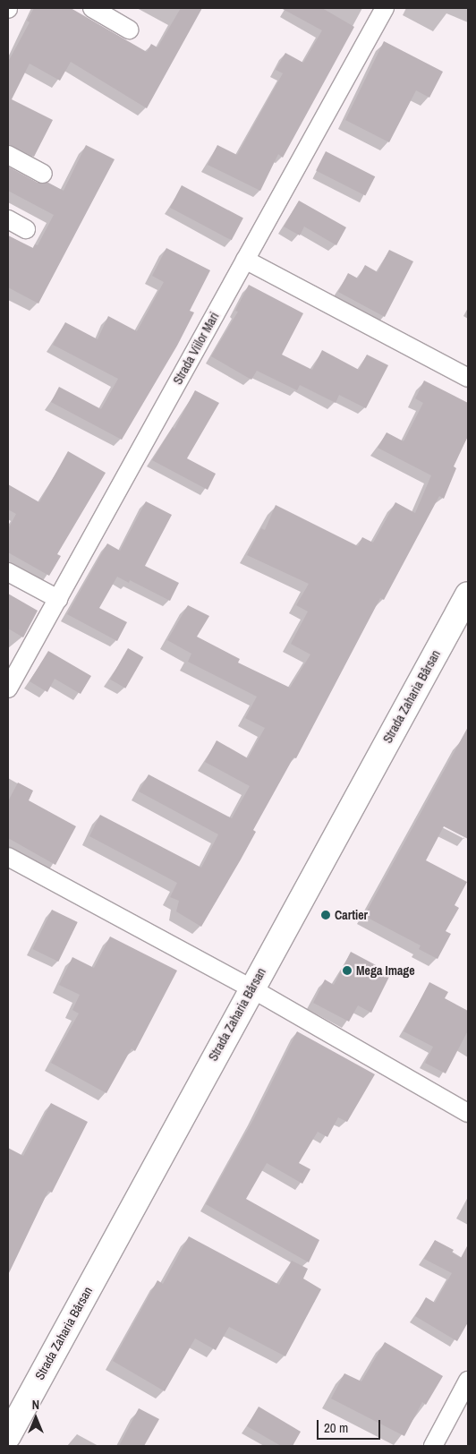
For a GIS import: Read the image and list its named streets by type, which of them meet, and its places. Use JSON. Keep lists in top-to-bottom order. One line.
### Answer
{"streets":{"main road":["Strada Zaharia Bârsan"],"street":["Strada Viilor Mari"]},"places":["Cartier","Mega Image"],"scale_bar":"20 m","north":"top"}
